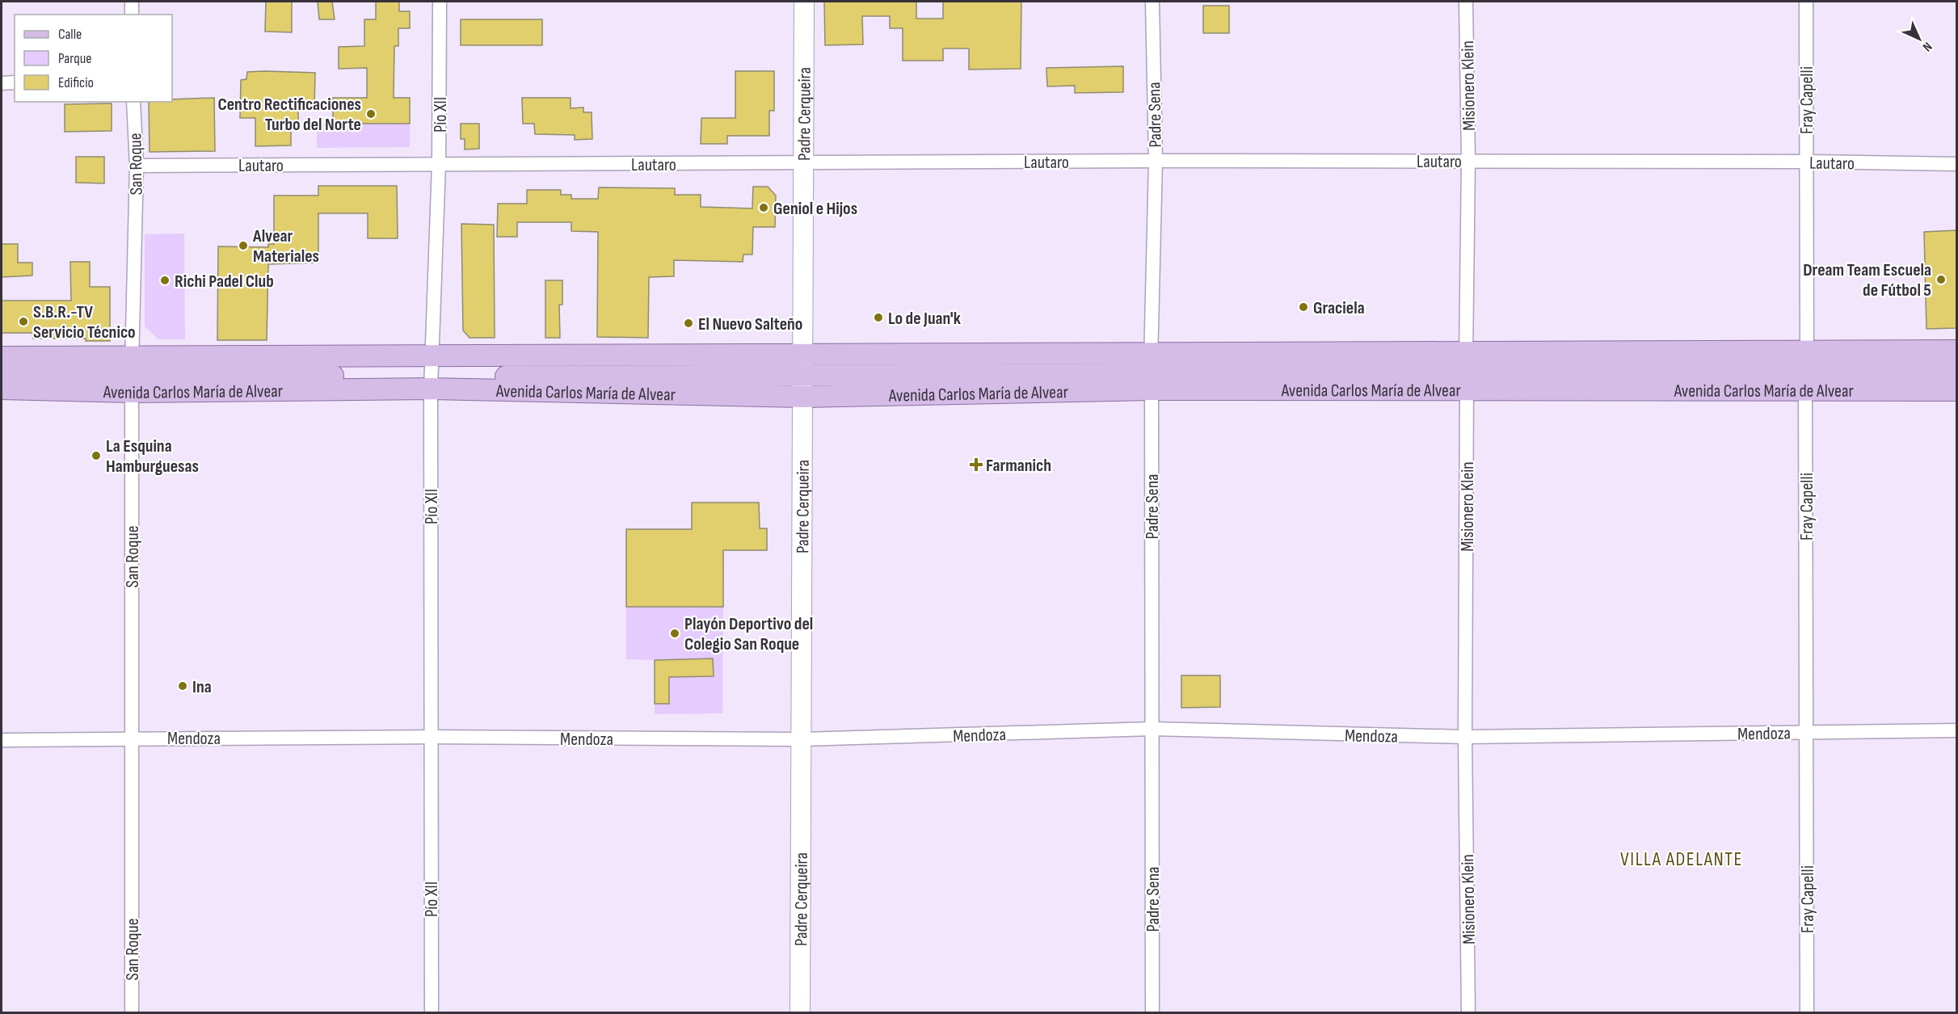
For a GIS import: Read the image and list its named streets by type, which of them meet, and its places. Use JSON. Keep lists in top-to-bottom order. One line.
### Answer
{"streets":{"main road":["Avenida Carlos María de Alvear"],"street":["Misionero Klein","Fray Capelli","Pío XII","Padre Cerqueira","Padre Sena","Lautaro","San Roque","Mendoza"]},"crossings":[["Misionero Klein","Lautaro"],["Misionero Klein","Avenida Carlos María de Alvear"],["Misionero Klein","Mendoza"],["Fray Capelli","Lautaro"],["Fray Capelli","Avenida Carlos María de Alvear"],["Fray Capelli","Mendoza"],["Pío XII","Lautaro"],["Pío XII","Avenida Carlos María de Alvear"],["Pío XII","Mendoza"],["Padre Cerqueira","Lautaro"],["Padre Cerqueira","Avenida Carlos María de Alvear"],["Padre Cerqueira","Mendoza"],["Padre Sena","Lautaro"],["Padre Sena","Avenida Carlos María de Alvear"],["Padre Sena","Mendoza"],["Lautaro","San Roque"],["San Roque","Avenida Carlos María de Alvear"],["San Roque","Mendoza"]],"districts":["VILLA ADELANTE"],"places":{"other":["Centro Rectificaciones Turbo del Norte","Geniol e Hijos","Alvear Materiales","Dream Team Escuela de Fútbol 5","Richi Padel Club","Graciela","Lo de Juan'k","S.B.R.-TV Servicio Técnico","El Nuevo Salteño","La Esquina Hamburguesas","Playón Deportivo del Colegio San Roque","Ina"],"health":["Farmanich"]},"legend":["Calle","Parque","Edificio"],"north":"bottom right"}
